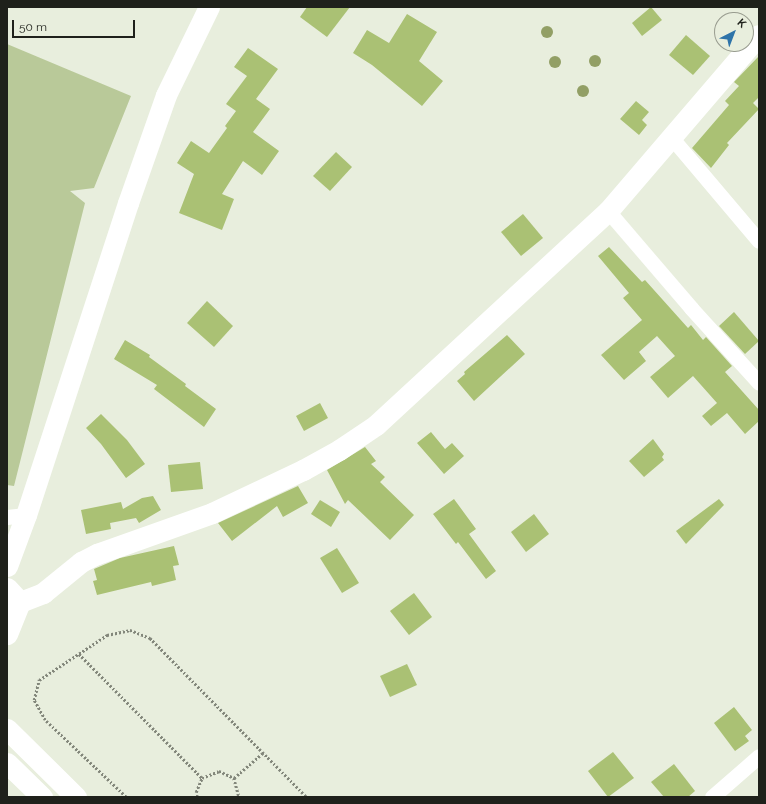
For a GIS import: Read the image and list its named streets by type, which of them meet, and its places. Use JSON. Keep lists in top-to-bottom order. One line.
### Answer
{"scale_bar":"50 m","north":"top right"}
